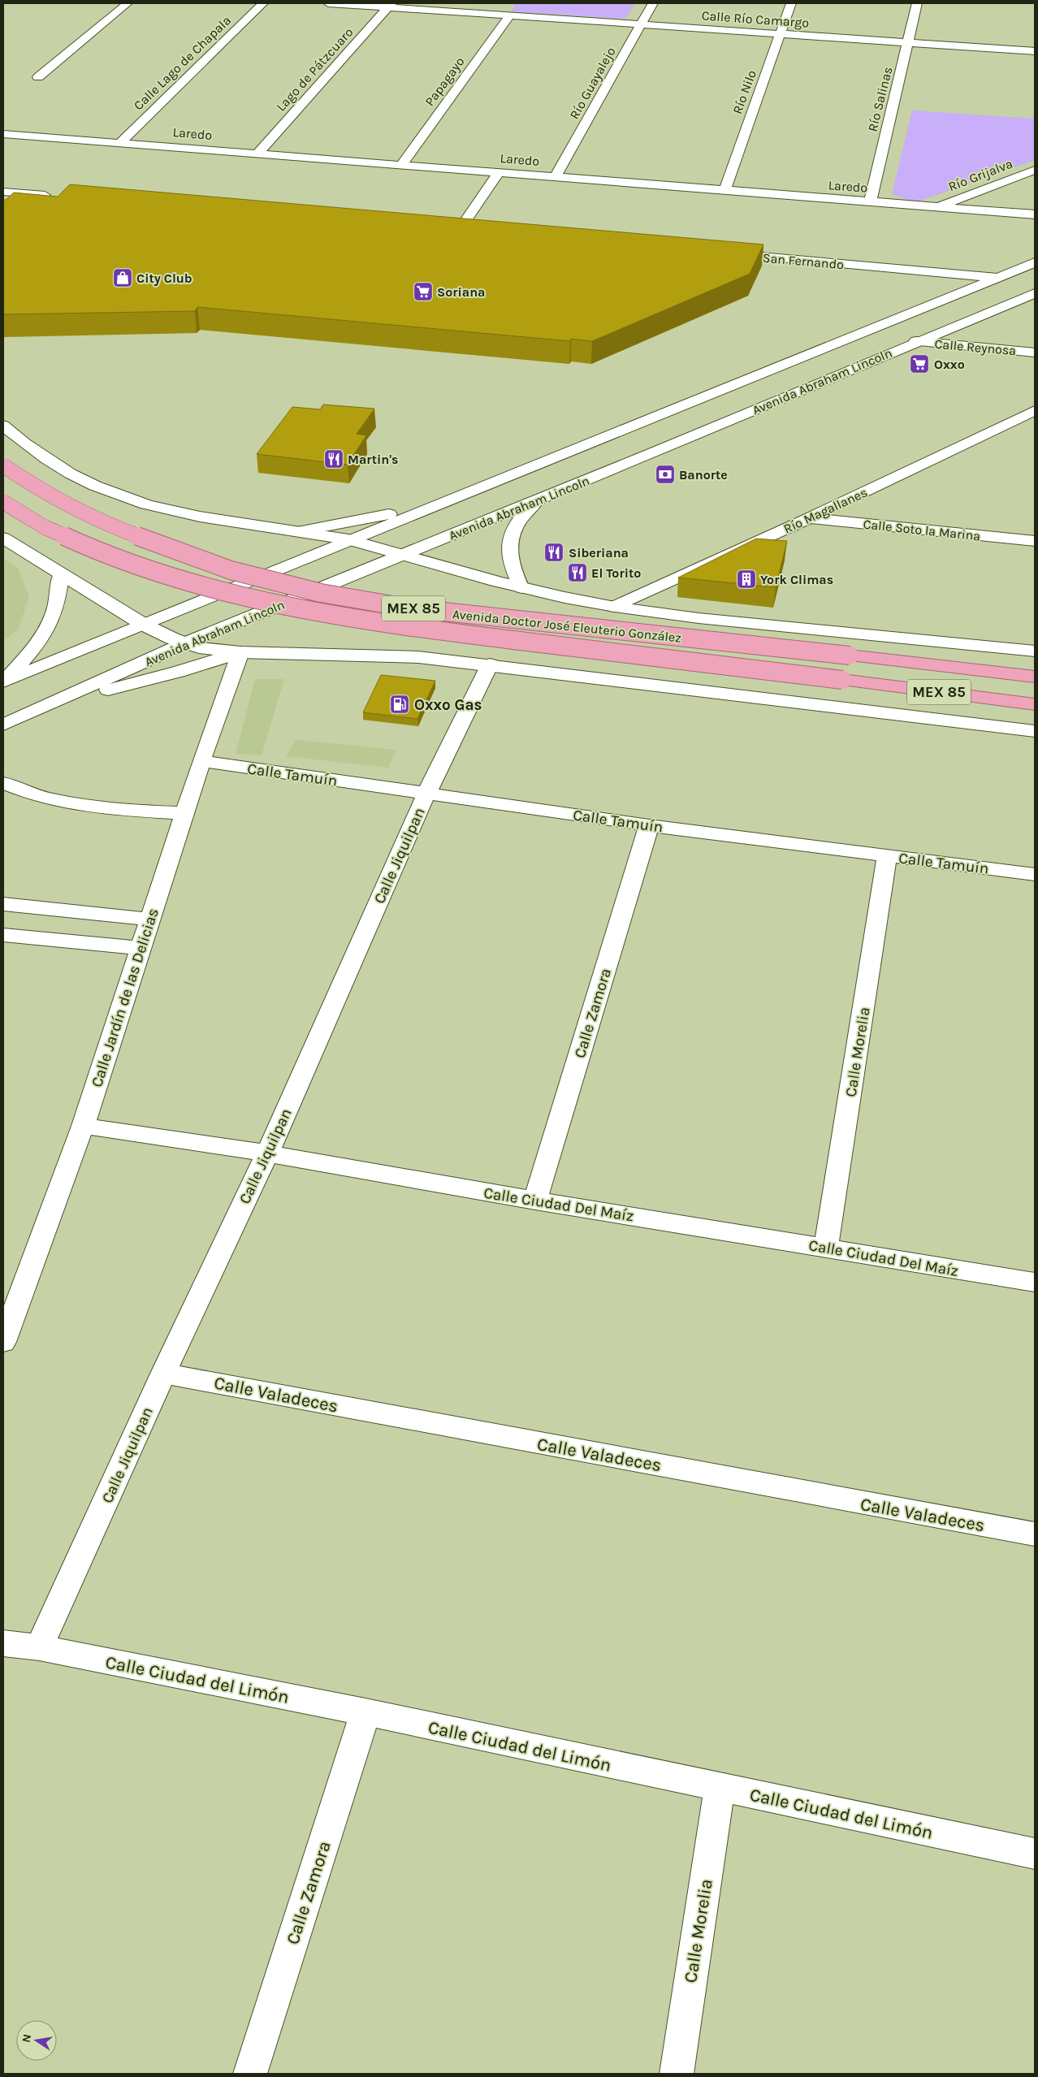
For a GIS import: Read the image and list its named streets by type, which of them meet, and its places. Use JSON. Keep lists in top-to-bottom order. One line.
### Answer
{"streets":{"highway":["MEX 85","Avenida Doctor José Eleuterio González"],"street":["Calle Río Camargo","Calle Lago de Chapala","Lago de Pátzcuaro","Papagayo","Río Guayalejo","Río Nilo","Río Salinas","Laredo","Río Grijalva","San Fernando","Calle Reynosa","Avenida Abraham Lincoln","Río Magallanes","Calle Soto la Marina","Calle Tamuín","Calle Jiquilpan","Calle Jardín de las Delicias","Calle Zamora","Calle Morelia","Calle Ciudad Del Maíz","Calle Valadeces","Calle Ciudad del Limón"]},"crossings":[["Calle Río Camargo","Lago de Pátzcuaro"],["Calle Río Camargo","Papagayo"],["Calle Río Camargo","Río Guayalejo"],["Calle Río Camargo","Río Nilo"],["Calle Río Camargo","Río Salinas"],["Calle Lago de Chapala","Laredo"],["Lago de Pátzcuaro","Laredo"],["Papagayo","Laredo"],["Río Guayalejo","Laredo"],["Río Nilo","Laredo"],["Río Salinas","Laredo"],["Laredo","Río Grijalva"],["Calle Reynosa","Avenida Abraham Lincoln"],["Río Magallanes","Calle Soto la Marina"],["Calle Tamuín","Calle Jiquilpan"],["Calle Tamuín","Calle Jardín de las Delicias"],["Calle Tamuín","Calle Zamora"],["Calle Tamuín","Calle Morelia"],["Calle Jiquilpan","Calle Ciudad Del Maíz"],["Calle Jiquilpan","Calle Valadeces"],["Calle Jiquilpan","Calle Ciudad del Limón"],["Calle Jardín de las Delicias","Calle Ciudad Del Maíz"],["Calle Zamora","Calle Ciudad Del Maíz"],["Calle Zamora","Calle Ciudad del Limón"],["Calle Morelia","Calle Ciudad Del Maíz"],["Calle Morelia","Calle Ciudad del Limón"]],"places":{"shop":["City Club"],"supermarket":["Soriana","Oxxo"],"restaurant":["Martin's","Siberiana","El Torito"],"bank":["Banorte"],"building":["York Climas"],"fuel station":["Oxxo Gas"]},"north":"left"}
